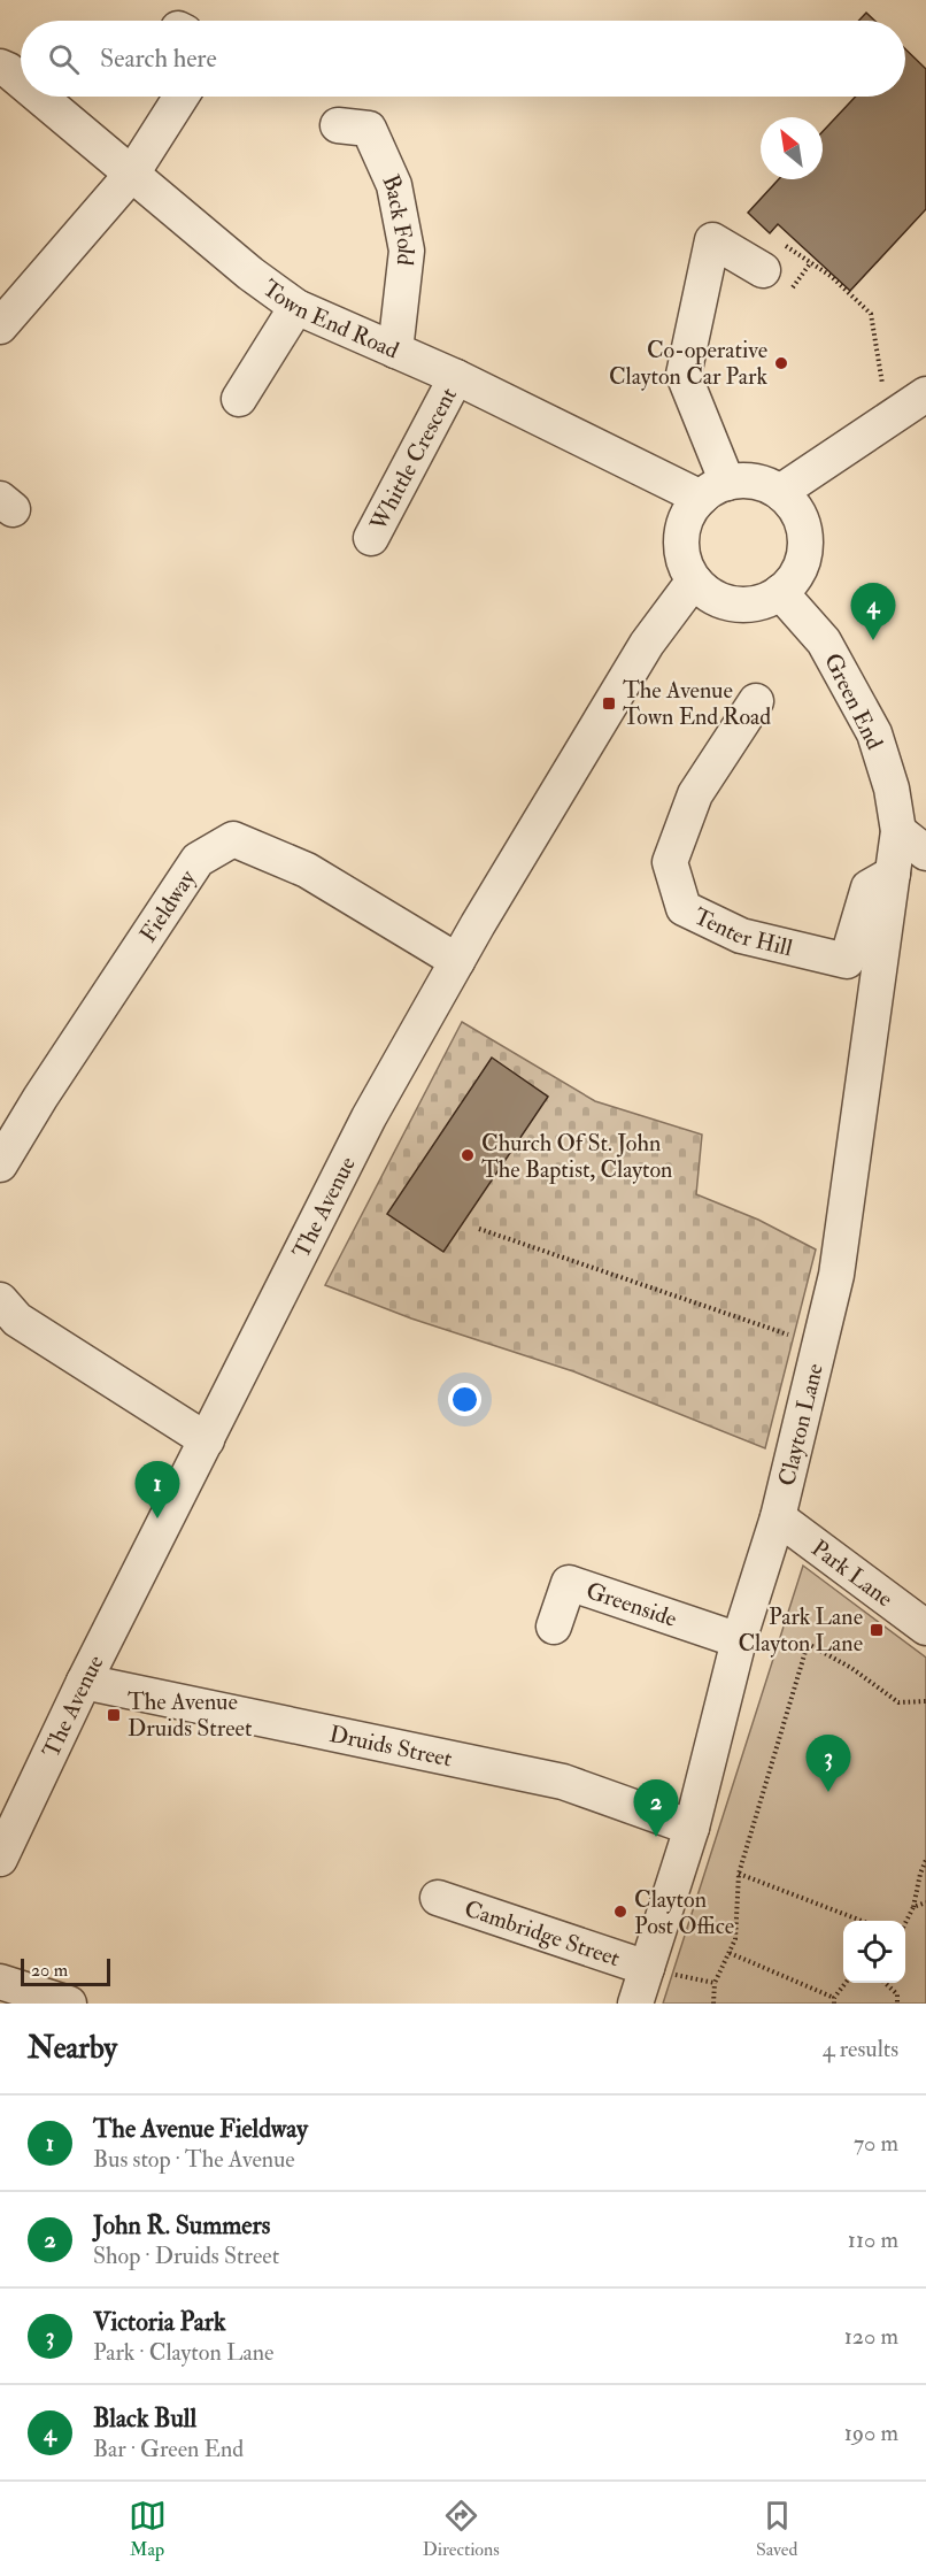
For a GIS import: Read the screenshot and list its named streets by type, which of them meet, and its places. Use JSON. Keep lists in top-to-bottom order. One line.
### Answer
{"streets":{"street":["Back Fold","Town End Road","Whittle Crescent","Green End","Fieldway","Tenter Hill","The Avenue","Clayton Lane","Park Lane","Greenside","Druids Street","Cambridge Street"]},"crossings":[["Back Fold","Town End Road"],["Town End Road","Whittle Crescent"],["Town End Road","Green End"],["Town End Road","The Avenue"],["Green End","The Avenue"],["Green End","Clayton Lane"],["Fieldway","The Avenue"],["Tenter Hill","Clayton Lane"],["The Avenue","Druids Street"],["Clayton Lane","Park Lane"],["Clayton Lane","Greenside"],["Clayton Lane","Druids Street"],["Clayton Lane","Cambridge Street"]],"places":{"other":["Co-operative Clayton Car Park","Church Of St. John The Baptist, Clayton","Clayton Post Office"],"transit":["The Avenue Town End Road","Park Lane Clayton Lane","The Avenue Druids Street"]},"scale_bar":"20 m","north":"top left","page":{"search":"Search here","pins":["4","1","3","2"],"scale":"20 m","heading":["Nearby","4 results"],"list":[{"mark":"1","name":"The Avenue Fieldway","note":"Bus stop · The Avenue","value":"70 m"},{"mark":"2","name":"John R. Summers","note":"Shop · Druids Street","value":"110 m"},{"mark":"3","name":"Victoria Park","note":"Park · Clayton Lane","value":"120 m"},{"mark":"4","name":"Black Bull","note":"Bar · Green End","value":"190 m"}],"nav":["Map","Directions","Saved"]}}
